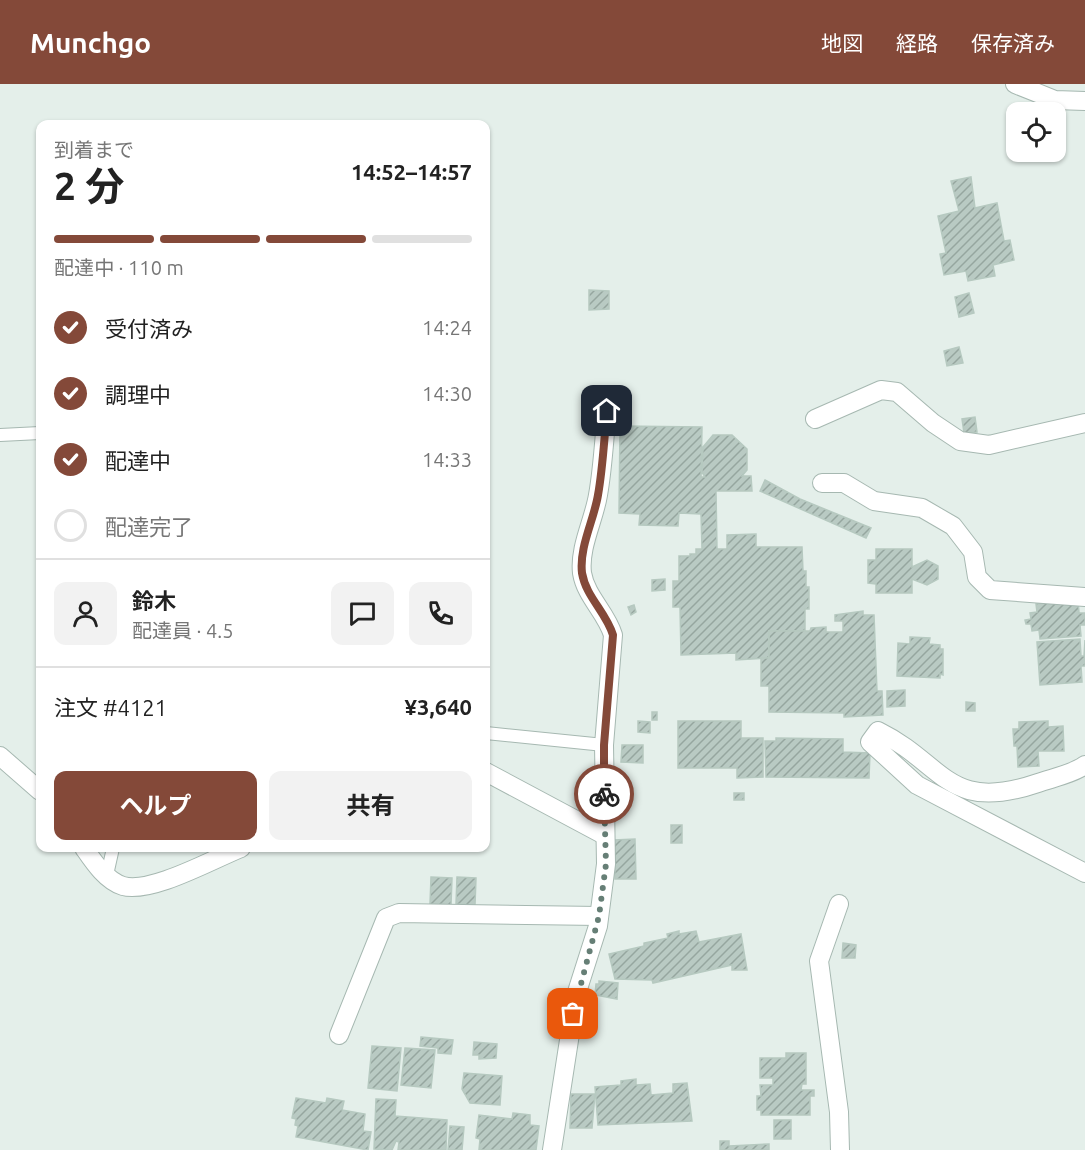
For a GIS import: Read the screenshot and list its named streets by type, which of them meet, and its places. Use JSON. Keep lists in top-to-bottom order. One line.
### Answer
{"page":{"header":"Munchgo","nav":["地図","経路","保存済み"],"heading":["2 分","到着まで","14:52–14:57"],"panel":["鈴木","配達員 · 4.5","注文 #4121","¥3,640"],"bar":"配達中 · 110 m","list":[["受付済み","14:24"],["調理中","14:30"],["配達中","14:33"],"配達完了"],"buttons":["ヘルプ","共有"]}}
